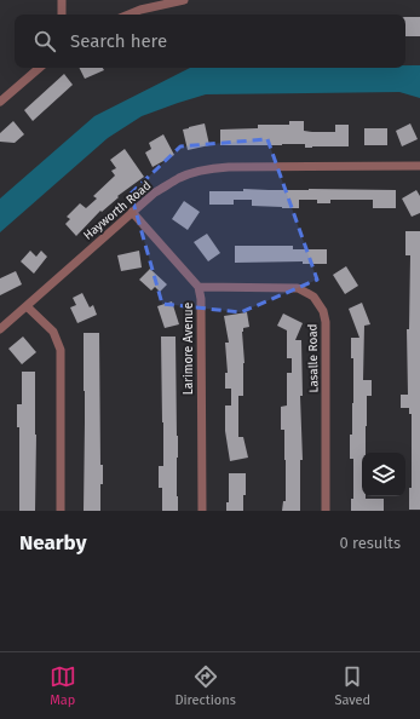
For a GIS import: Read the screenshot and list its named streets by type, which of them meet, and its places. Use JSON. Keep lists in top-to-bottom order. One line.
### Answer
{"streets":{"street":["Hayworth Road","Larimore Avenue","Lasalle Road"]},"crossings":[["Hayworth Road","Larimore Avenue"],["Larimore Avenue","Lasalle Road"]],"page":{"search":"Search here","heading":["Nearby","0 results"],"nav":["Map","Directions","Saved"]}}
